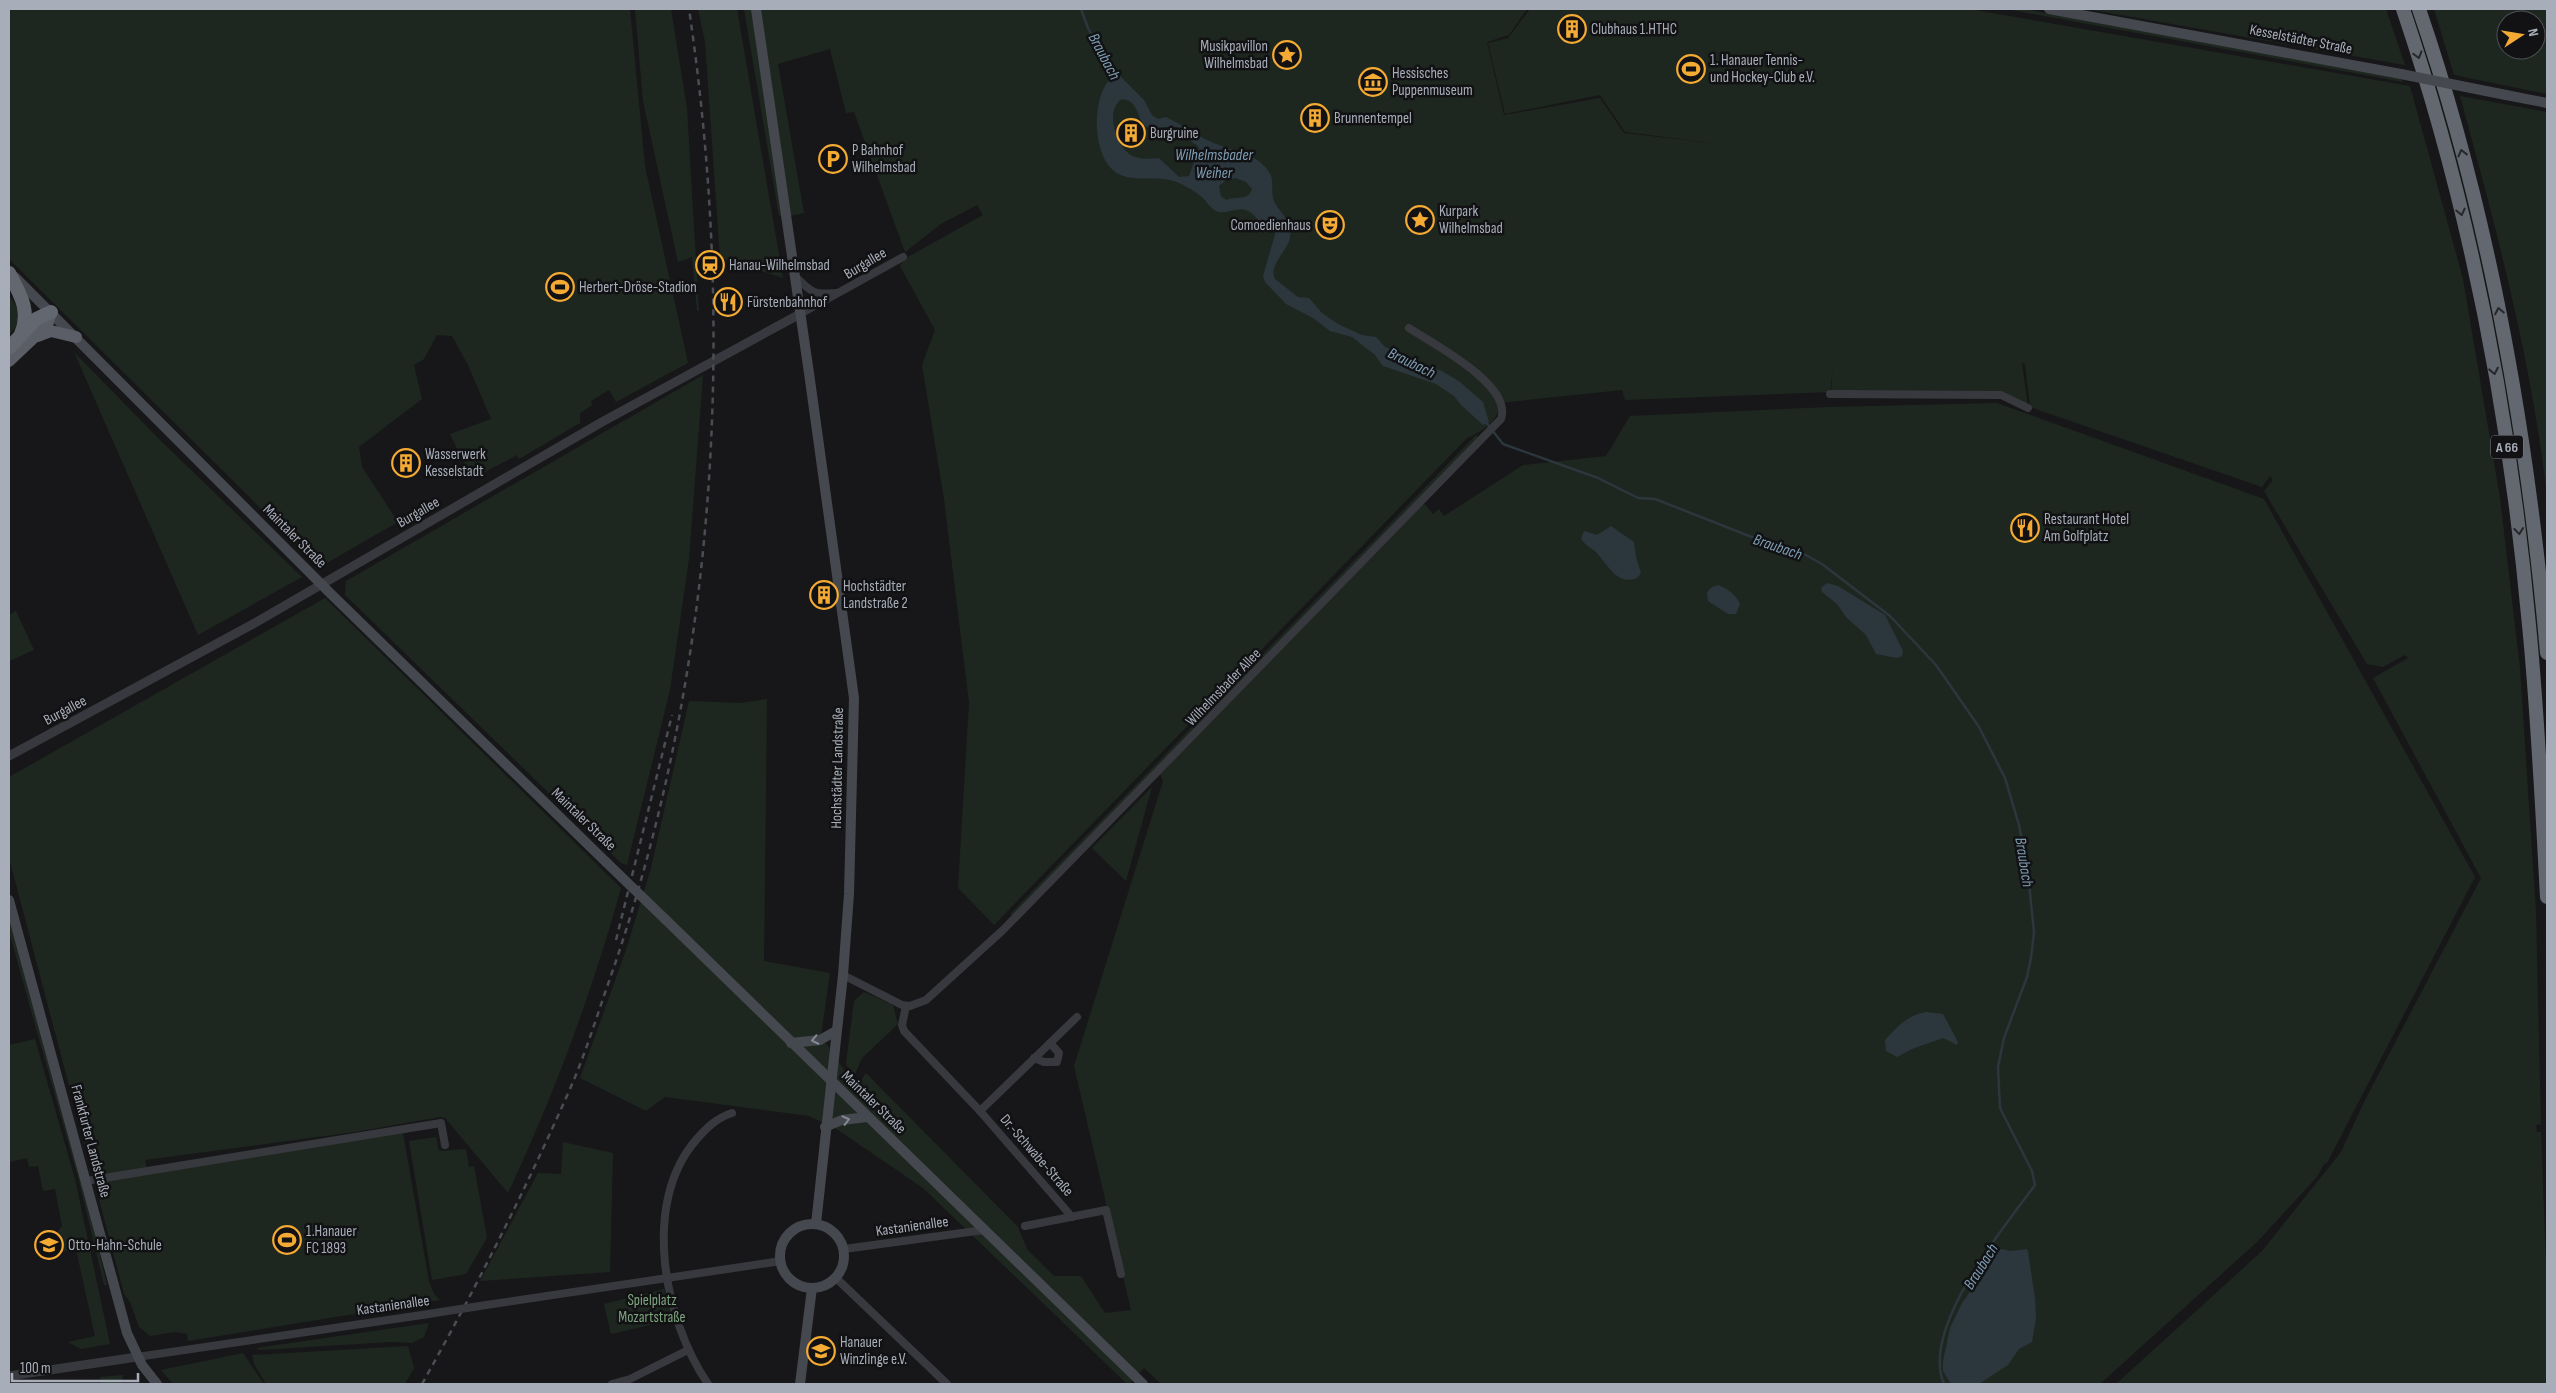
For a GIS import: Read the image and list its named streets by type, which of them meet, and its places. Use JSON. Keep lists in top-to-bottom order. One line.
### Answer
{"streets":{"highway":["A 66"],"main road":["Kesselstädter Straße","Maintaler Straße","Hochstädter Landstraße","Frankfurter Landstraße"],"street":["Burgallee","Wilhelmsbader Allee","Dr.-Schwabe-Straße","Kastanienallee"]},"crossings":[["Burgallee","Maintaler Straße"],["Burgallee","Hochstädter Landstraße"],["Maintaler Straße","Hochstädter Landstraße"],["Maintaler Straße","Kastanienallee"],["Wilhelmsbader Allee","Dr.-Schwabe-Straße"],["Hochstädter Landstraße","Kastanienallee"],["Frankfurter Landstraße","Kastanienallee"]],"water":["Braubach","Wilhelmsbader Weiher"],"parks":["Spielplatz Mozartstraße"],"places":{"building":["Clubhaus 1.HTHC","Brunnentempel","Burgruine","Wasserwerk Kesselstadt","Hochstädter Landstraße 2"],"place":["Musikpavillon Wilhelmsbad","Kurpark Wilhelmsbad"],"sports":["1. Hanauer Tennis- und Hockey-Club e.V.","Herbert-Dröse-Stadion","1.Hanauer FC 1893"],"museum":["Hessisches Puppenmuseum"],"parking":["P Bahnhof Wilhelmsbad"],"theatre":["Comoedienhaus"],"station":["Hanau-Wilhelmsbad"],"restaurant":["Fürstenbahnhof","Restaurant Hotel Am Golfplatz"],"school or university":["Otto-Hahn-Schule","Hanauer Winzlinge e.V."]},"scale_bar":"100 m","north":"right"}
